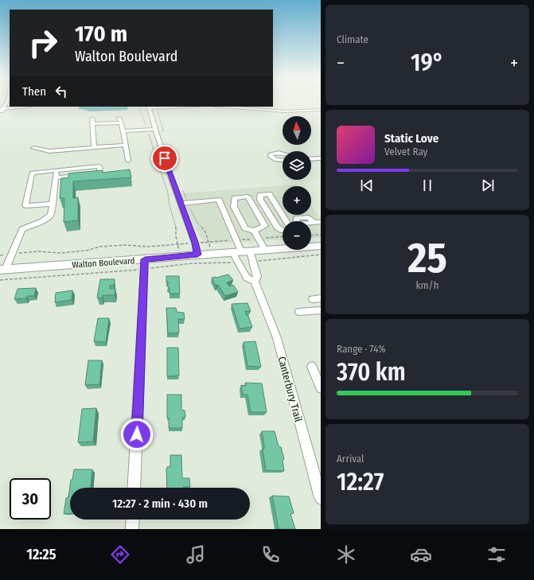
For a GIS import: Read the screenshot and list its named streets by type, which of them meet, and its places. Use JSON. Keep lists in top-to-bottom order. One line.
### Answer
{"streets":{"main road":["Walton Boulevard"],"street":["Canterbury Trail"]},"crossings":[["Walton Boulevard","Canterbury Trail"]],"north":"top","page":{"tile":["Climate",["25","km/h"],["Range · 74%","370 km"],["Arrival","12:27"]],"turn":["170 m","Walton Boulevard"],"heat":["−","19°","+"],"then":"Then","map_buttons":["+","−"],"song":["Static Love","Velvet Ray"],"limit":"30","trip":"12:27 · 2 min · 430 m","tabs":"12:25"}}
